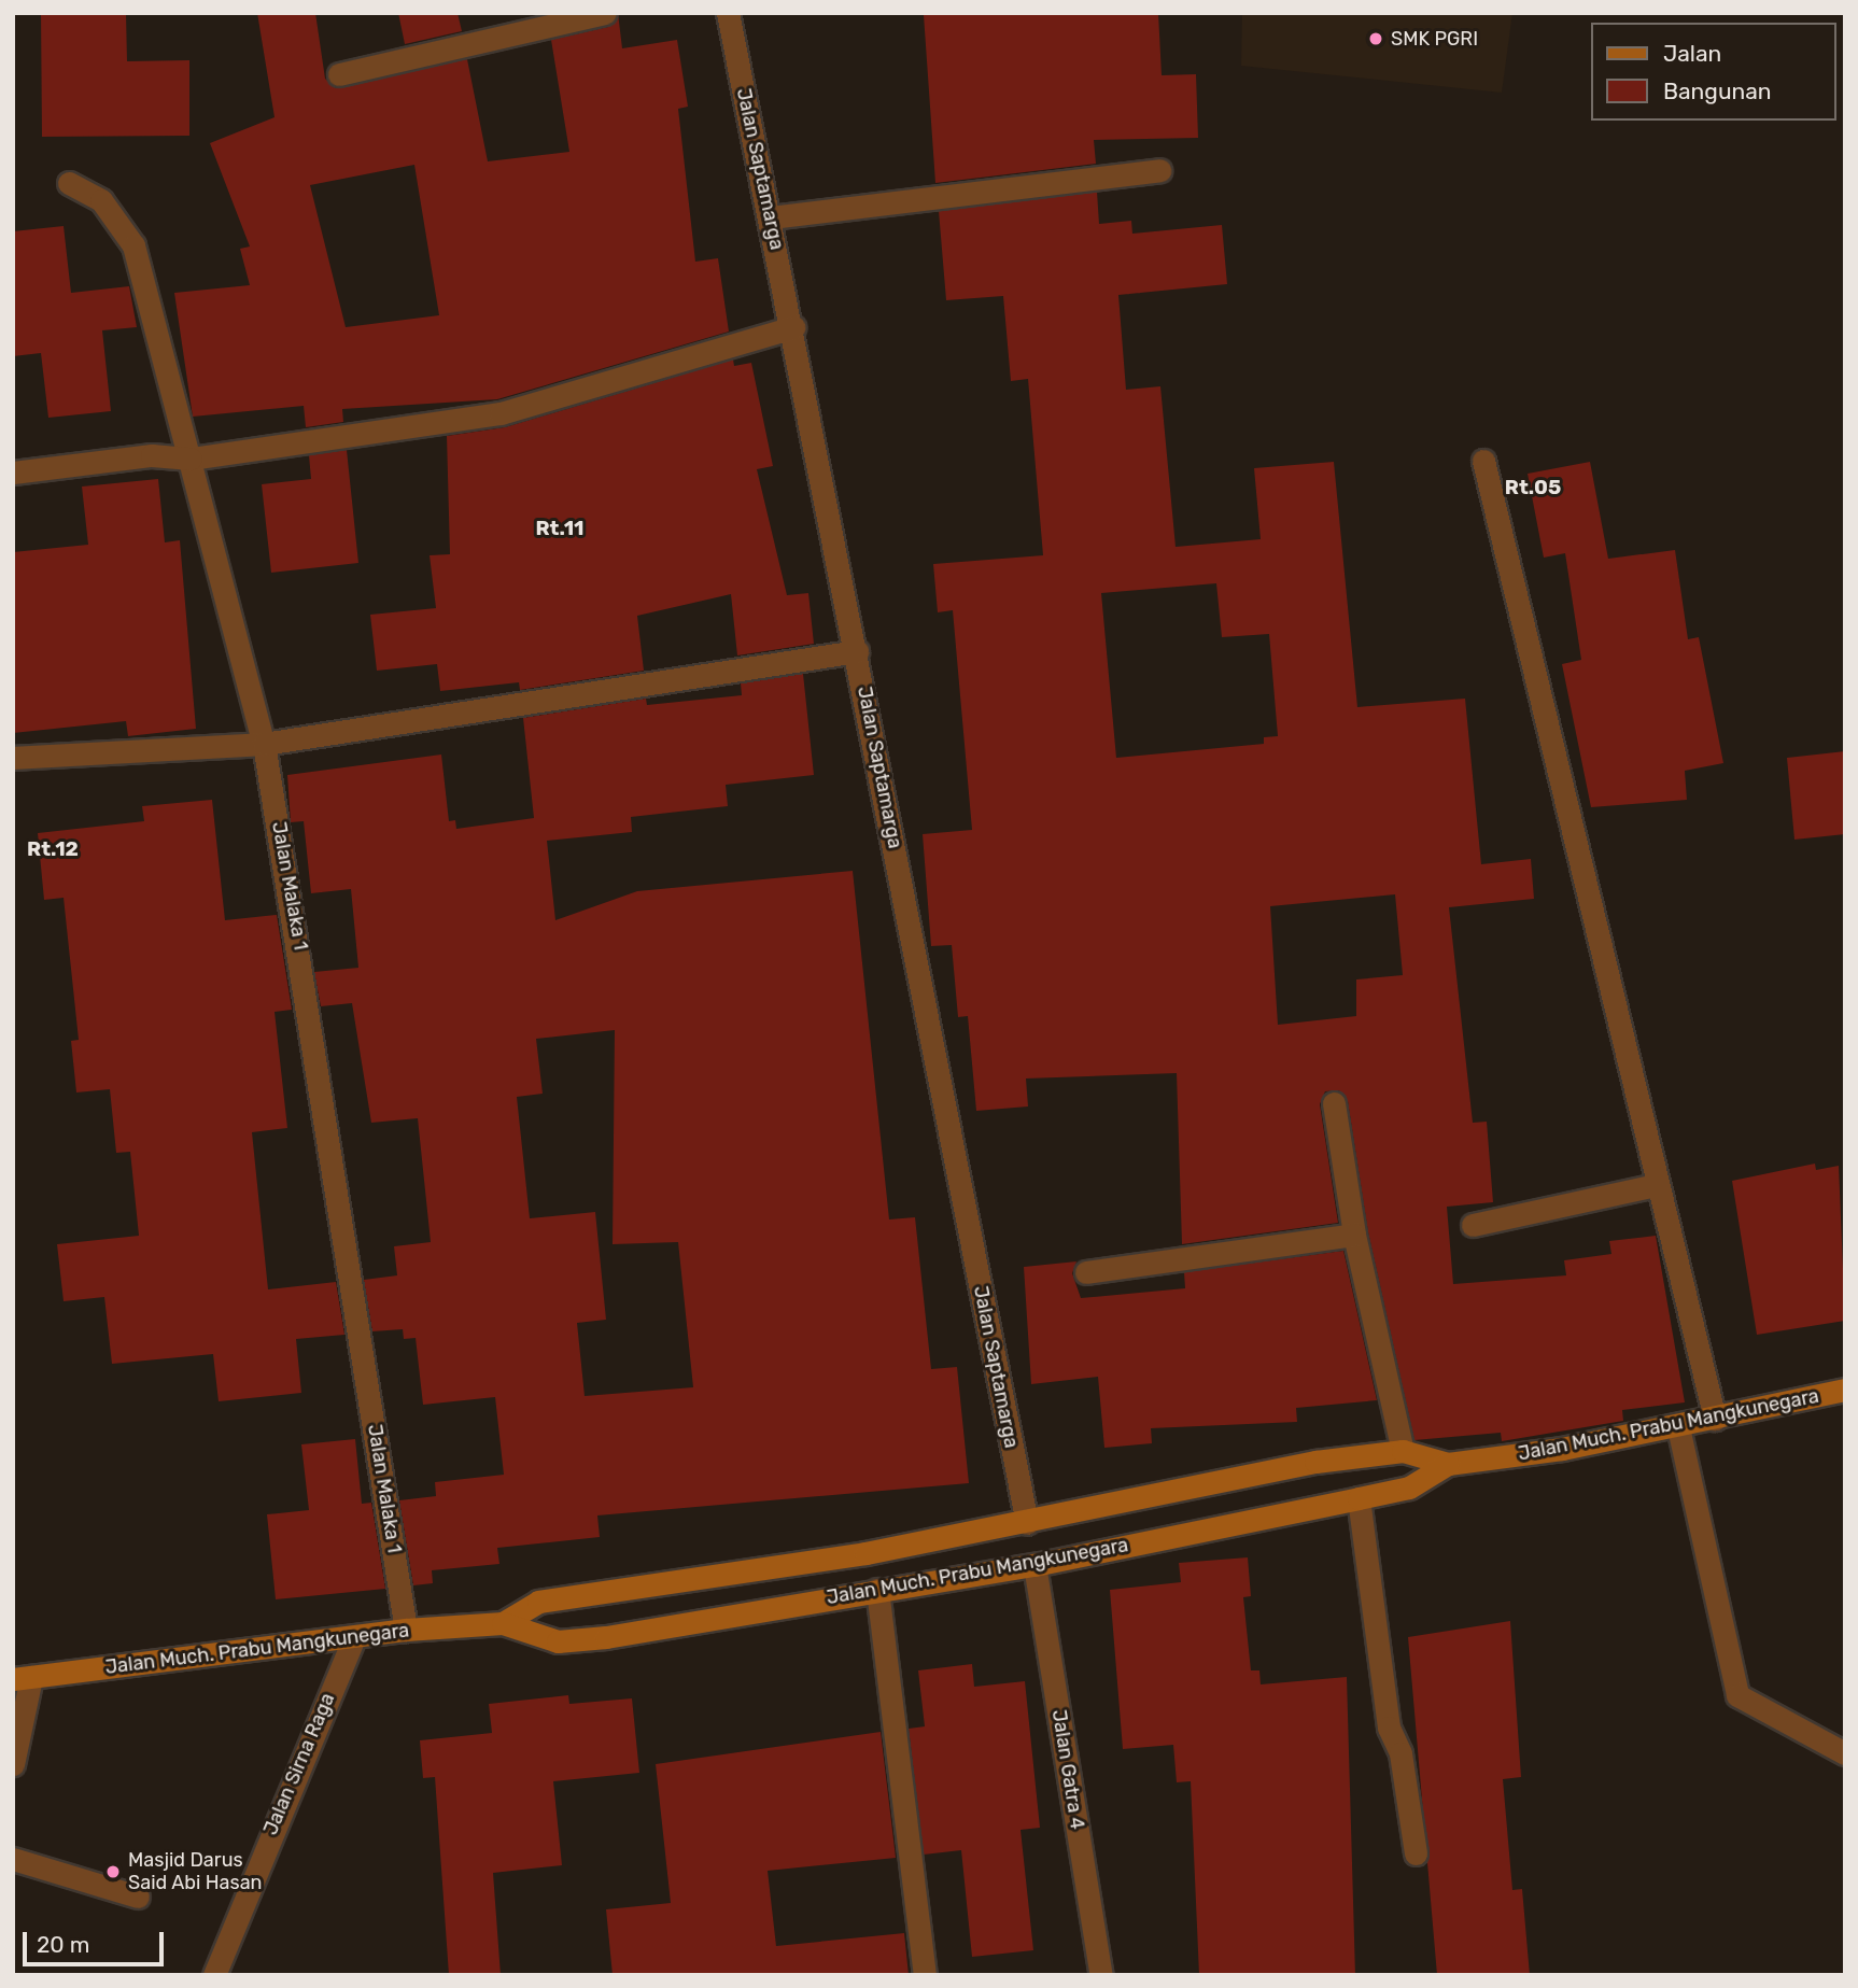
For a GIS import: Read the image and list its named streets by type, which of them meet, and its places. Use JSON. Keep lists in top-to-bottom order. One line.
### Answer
{"streets":{"main road":["Jalan Much. Prabu Mangkunegara"],"street":["Jalan Saptamarga","Jalan Malaka 1","Jalan Sirna Raga","Jalan Gatra 4"]},"crossings":[["Jalan Saptamarga","Jalan Much. Prabu Mangkunegara"],["Jalan Malaka 1","Jalan Much. Prabu Mangkunegara"],["Jalan Much. Prabu Mangkunegara","Jalan Sirna Raga"],["Jalan Much. Prabu Mangkunegara","Jalan Gatra 4"]],"districts":["Rt.05","Rt.11","Rt.12"],"places":["SMK PGRI","Masjid Darus Said Abi Hasan"],"legend":["Jalan","Bangunan"],"scale_bar":"20 m"}
